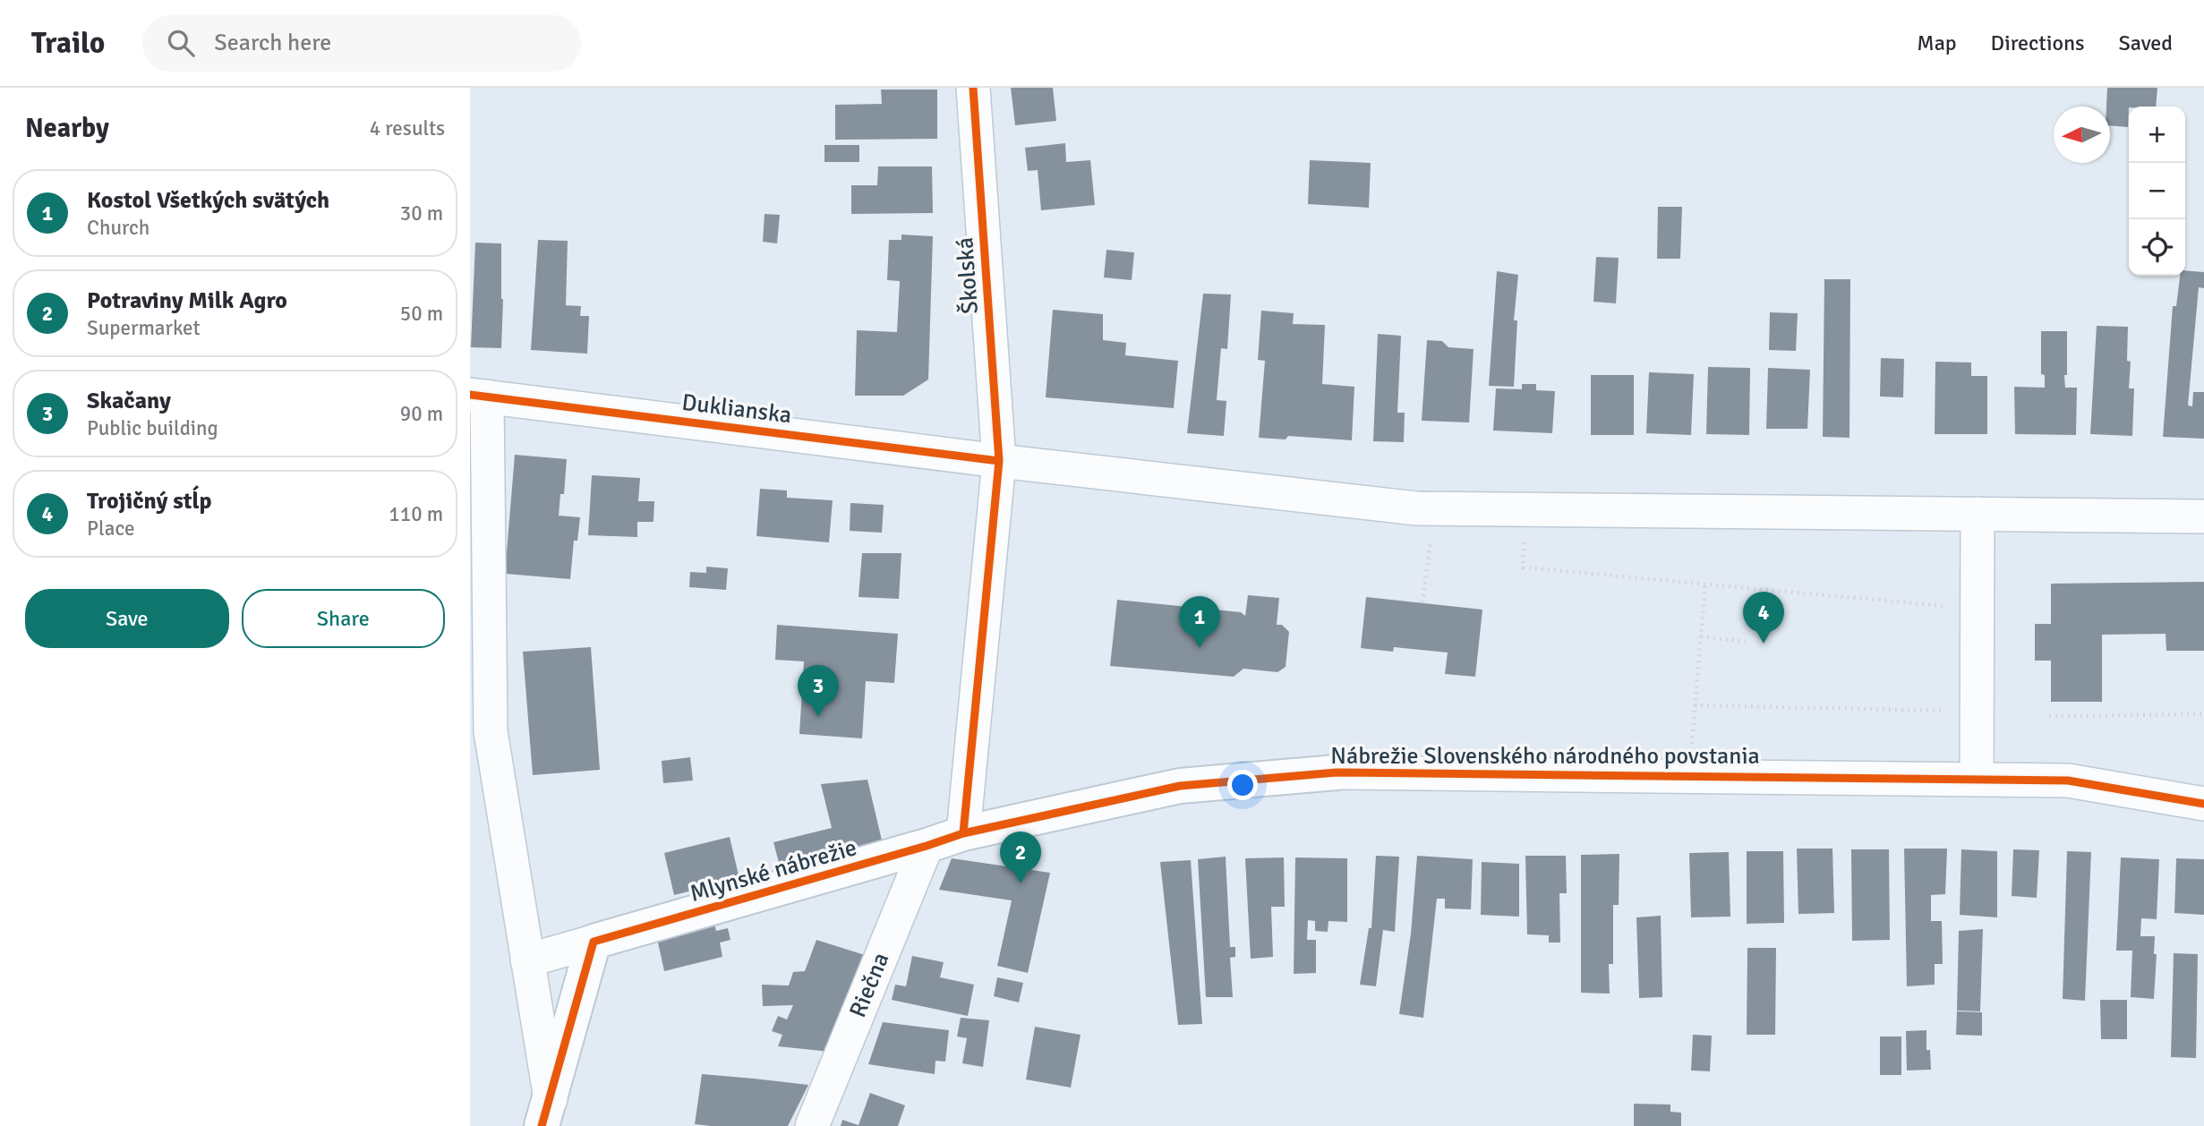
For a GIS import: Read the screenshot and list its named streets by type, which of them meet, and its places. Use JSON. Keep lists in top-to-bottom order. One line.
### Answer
{"streets":{"street":["Školská","Duklianska","Nábrežie Slovenského národného povstania","Mlynské nábrežie","Riečna"]},"crossings":[["Školská","Duklianska"],["Nábrežie Slovenského národného povstania","Mlynské nábrežie"],["Mlynské nábrežie","Riečna"]],"north":"left","page":{"header":"Trailo","search":"Search here","nav":["Map","Directions","Saved"],"heading":["Nearby","4 results"],"map_buttons":["+","−"],"list":[{"mark":"1","name":"Kostol Všetkých svätých","note":"Church","value":"30 m"},{"mark":"2","name":"Potraviny Milk Agro","note":"Supermarket","value":"50 m"},{"mark":"3","name":"Skačany","note":"Public building","value":"90 m"},{"mark":"4","name":"Trojičný stĺp","note":"Place","value":"110 m"}],"buttons":["Save","Share"],"pins":["4","1","3","2"]}}
